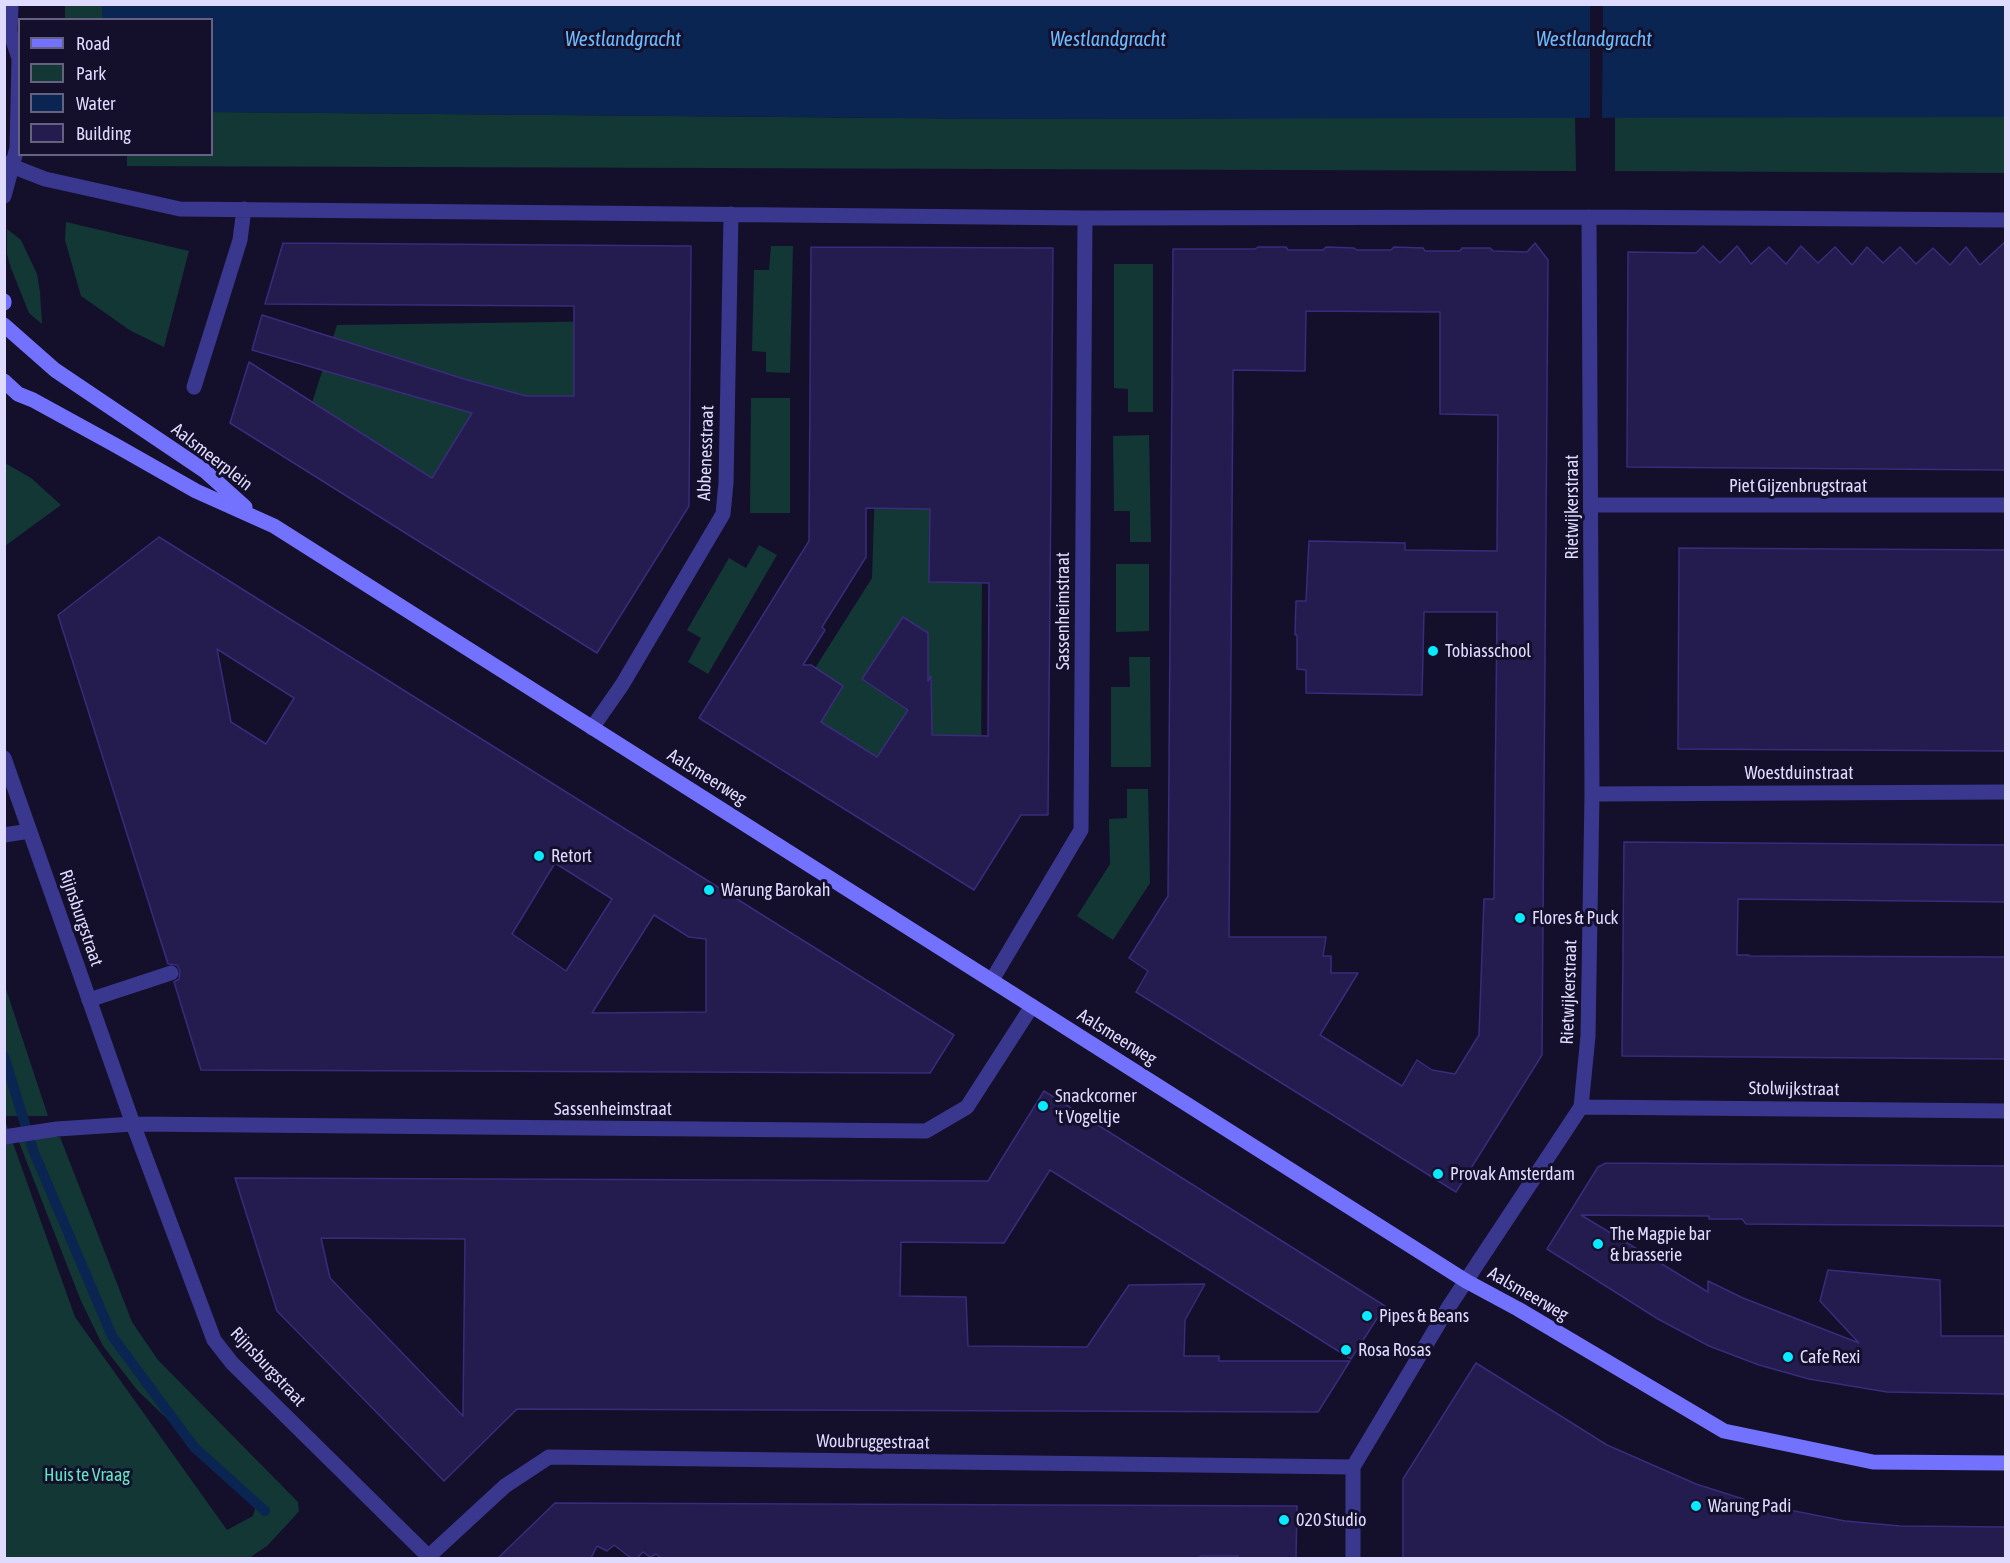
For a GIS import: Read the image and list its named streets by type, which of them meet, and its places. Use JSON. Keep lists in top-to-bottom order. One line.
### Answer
{"streets":{"main road":["Aalsmeerplein","Aalsmeerweg"],"street":["Abbenesstraat","Piet Gijzenbrugstraat","Rietwijkerstraat","Sassenheimstraat","Woestduinstraat","Rijnsburgstraat","Stolwijkstraat","Woubruggestraat"]},"crossings":[["Abbenesstraat","Aalsmeerweg"],["Aalsmeerplein","Aalsmeerweg"],["Piet Gijzenbrugstraat","Rietwijkerstraat"],["Rietwijkerstraat","Woestduinstraat"],["Rietwijkerstraat","Aalsmeerweg"],["Rietwijkerstraat","Stolwijkstraat"],["Rietwijkerstraat","Woubruggestraat"],["Sassenheimstraat","Aalsmeerweg"],["Sassenheimstraat","Rijnsburgstraat"],["Rijnsburgstraat","Woubruggestraat"]],"water":["Westlandgracht"],"parks":["Huis te Vraag"],"places":["Tobiasschool","Retort","Warung Barokah","Flores & Puck","Snackcorner 't Vogeltje","Provak Amsterdam","The Magpie bar & brasserie","Pipes & Beans","Rosa Rosas","Cafe Rexi","Warung Padi","020 Studio"],"legend":["Road","Park","Water","Building"]}
